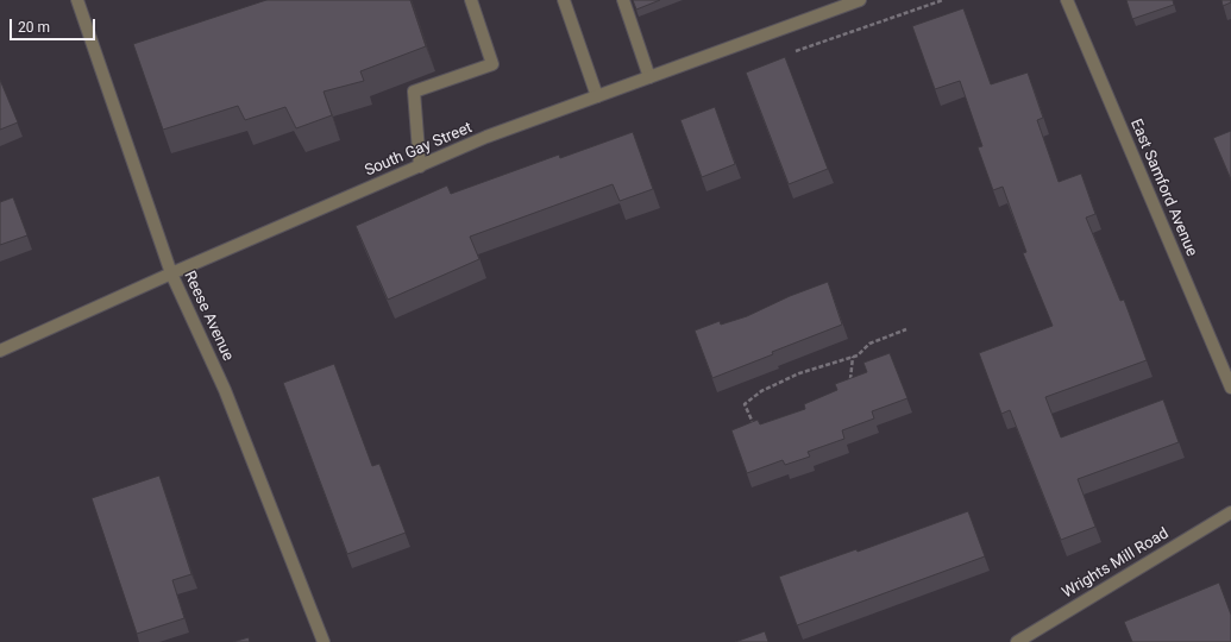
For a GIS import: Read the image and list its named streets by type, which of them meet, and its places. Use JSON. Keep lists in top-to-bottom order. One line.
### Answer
{"streets":{"street":["South Gay Street","East Samford Avenue","Reese Avenue","Wrights Mill Road"]},"crossings":[["South Gay Street","Reese Avenue"]],"scale_bar":"20 m"}
